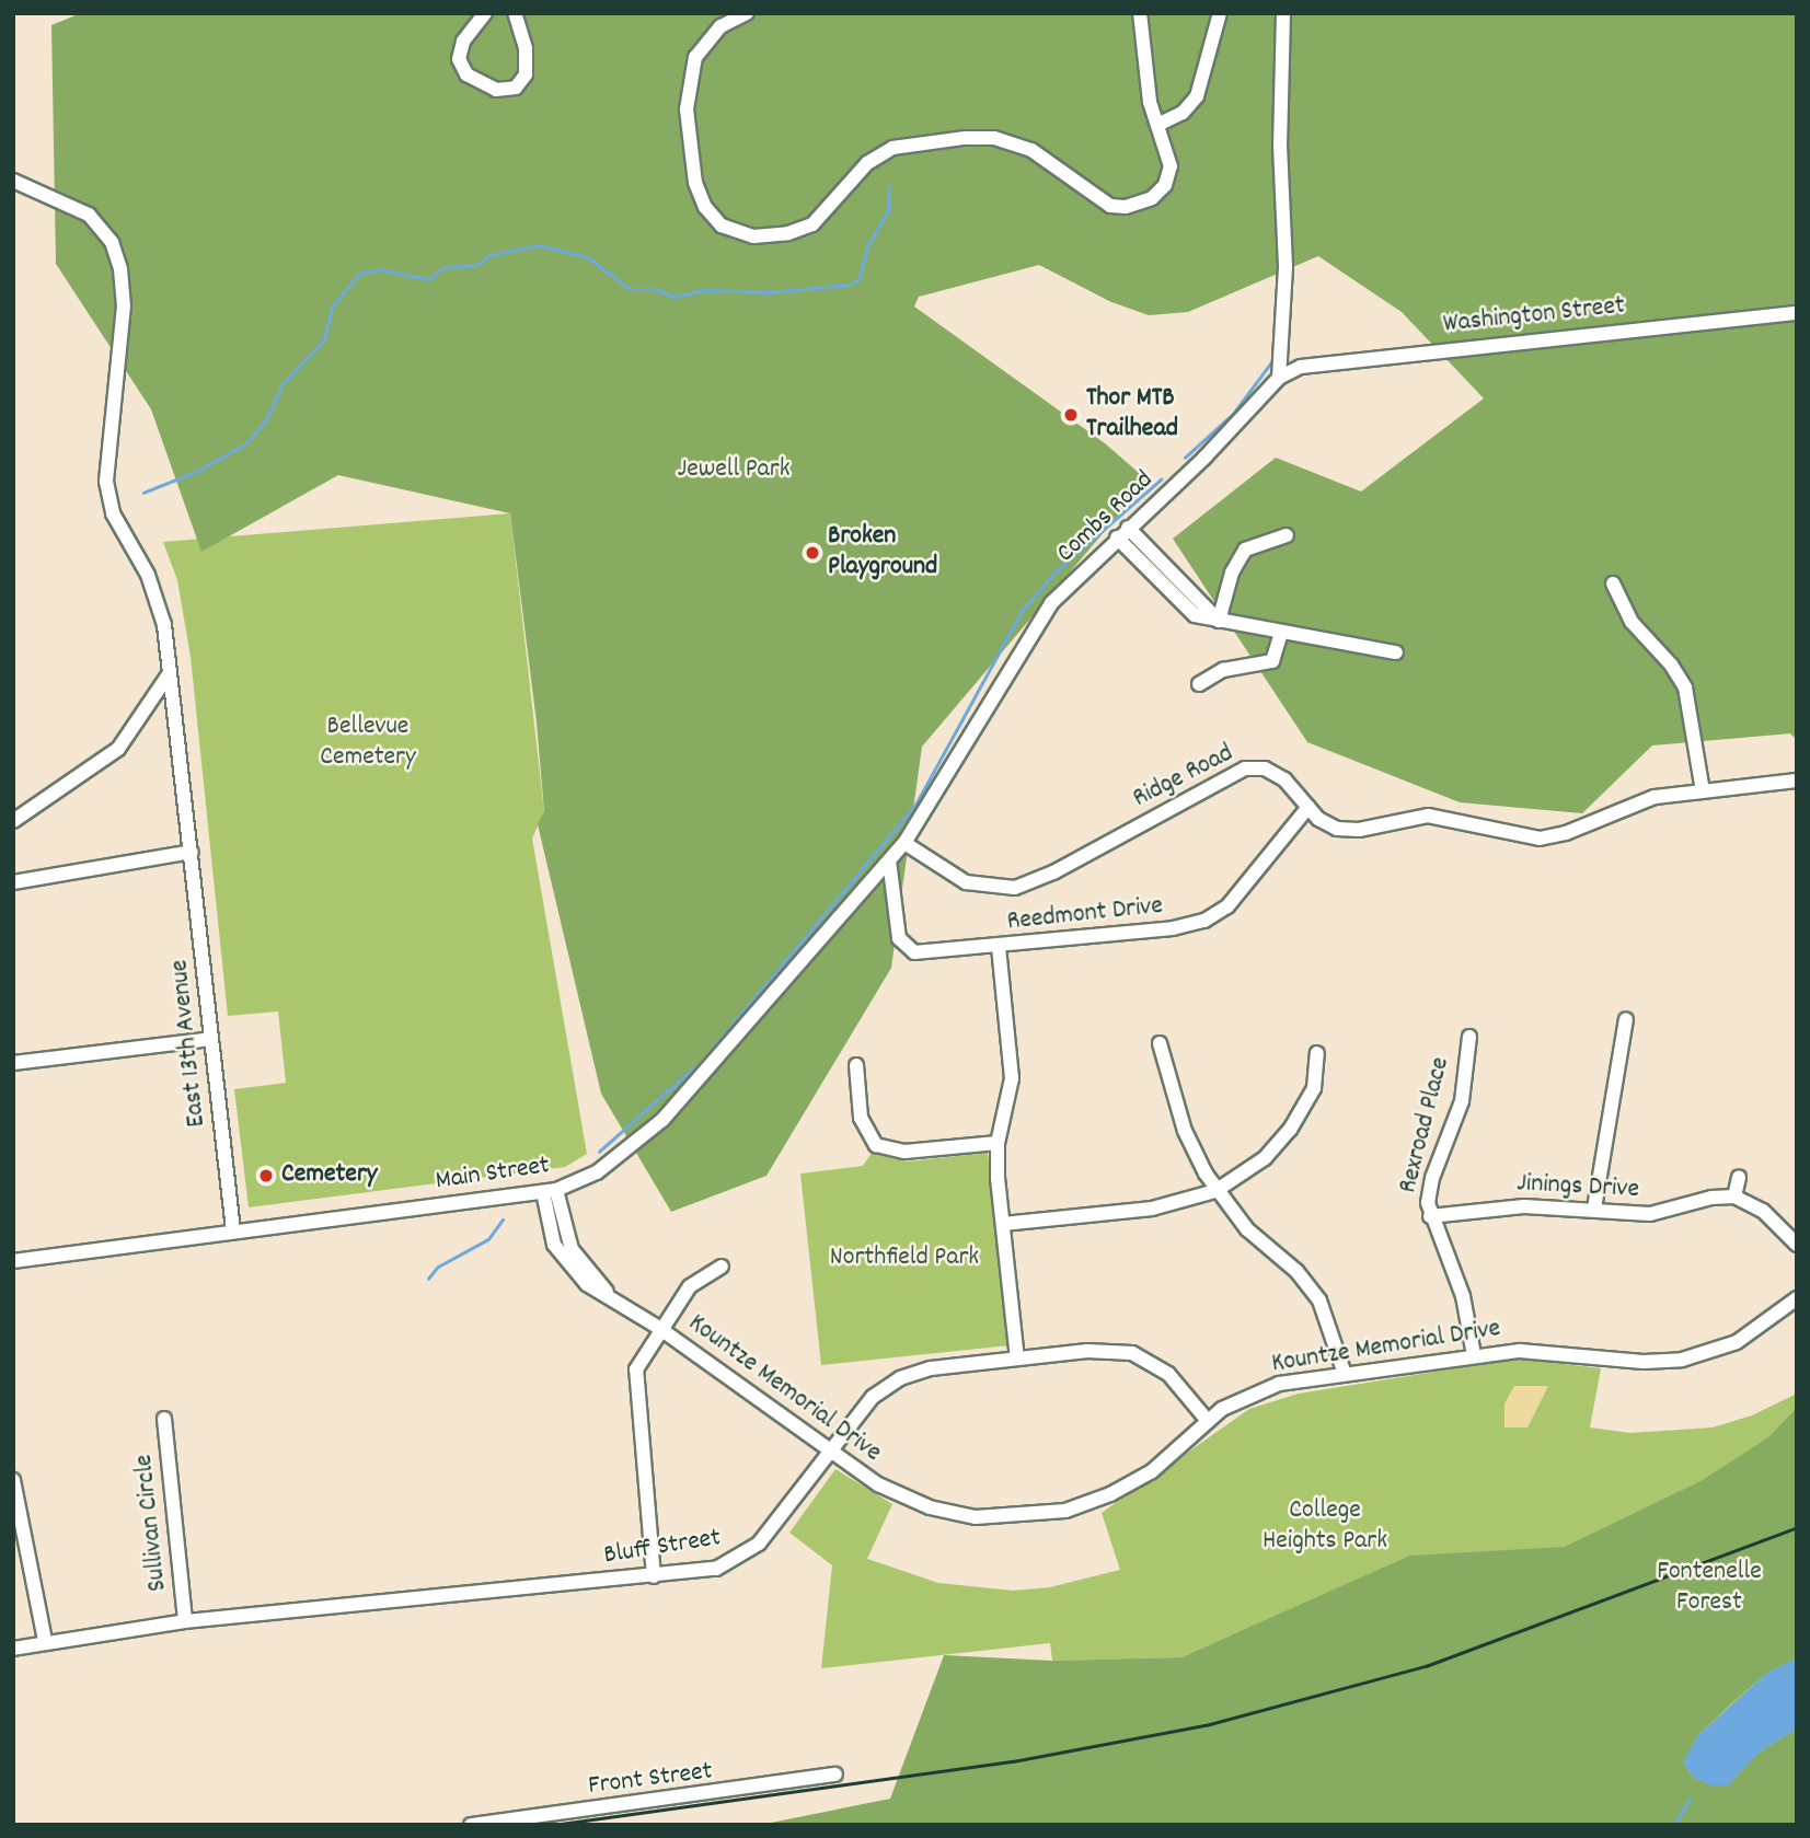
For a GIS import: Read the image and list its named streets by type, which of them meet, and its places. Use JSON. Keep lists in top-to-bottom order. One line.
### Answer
{"streets":{"street":["Washington Street","Combs Road","Ridge Road","Reedmont Drive","East 13th Avenue","Rexroad Place","Main Street","Jinings Drive","Kountze Memorial Drive","Sullivan Circle","Bluff Street","Front Street"]},"crossings":[["Washington Street","Combs Road"],["Combs Road","Ridge Road"],["Combs Road","Reedmont Drive"],["Combs Road","Main Street"],["Ridge Road","Reedmont Drive"],["Reedmont Drive","Main Street"],["East 13th Avenue","Main Street"],["Rexroad Place","Jinings Drive"],["Rexroad Place","Kountze Memorial Drive"],["Main Street","Kountze Memorial Drive"],["Kountze Memorial Drive","Bluff Street"],["Sullivan Circle","Bluff Street"]],"parks":["Jewell Park","Bellevue Cemetery","Northfield Park","College Heights Park","Fontenelle Forest"],"places":["Thor MTB Trailhead","Broken Playground","Cemetery"]}
